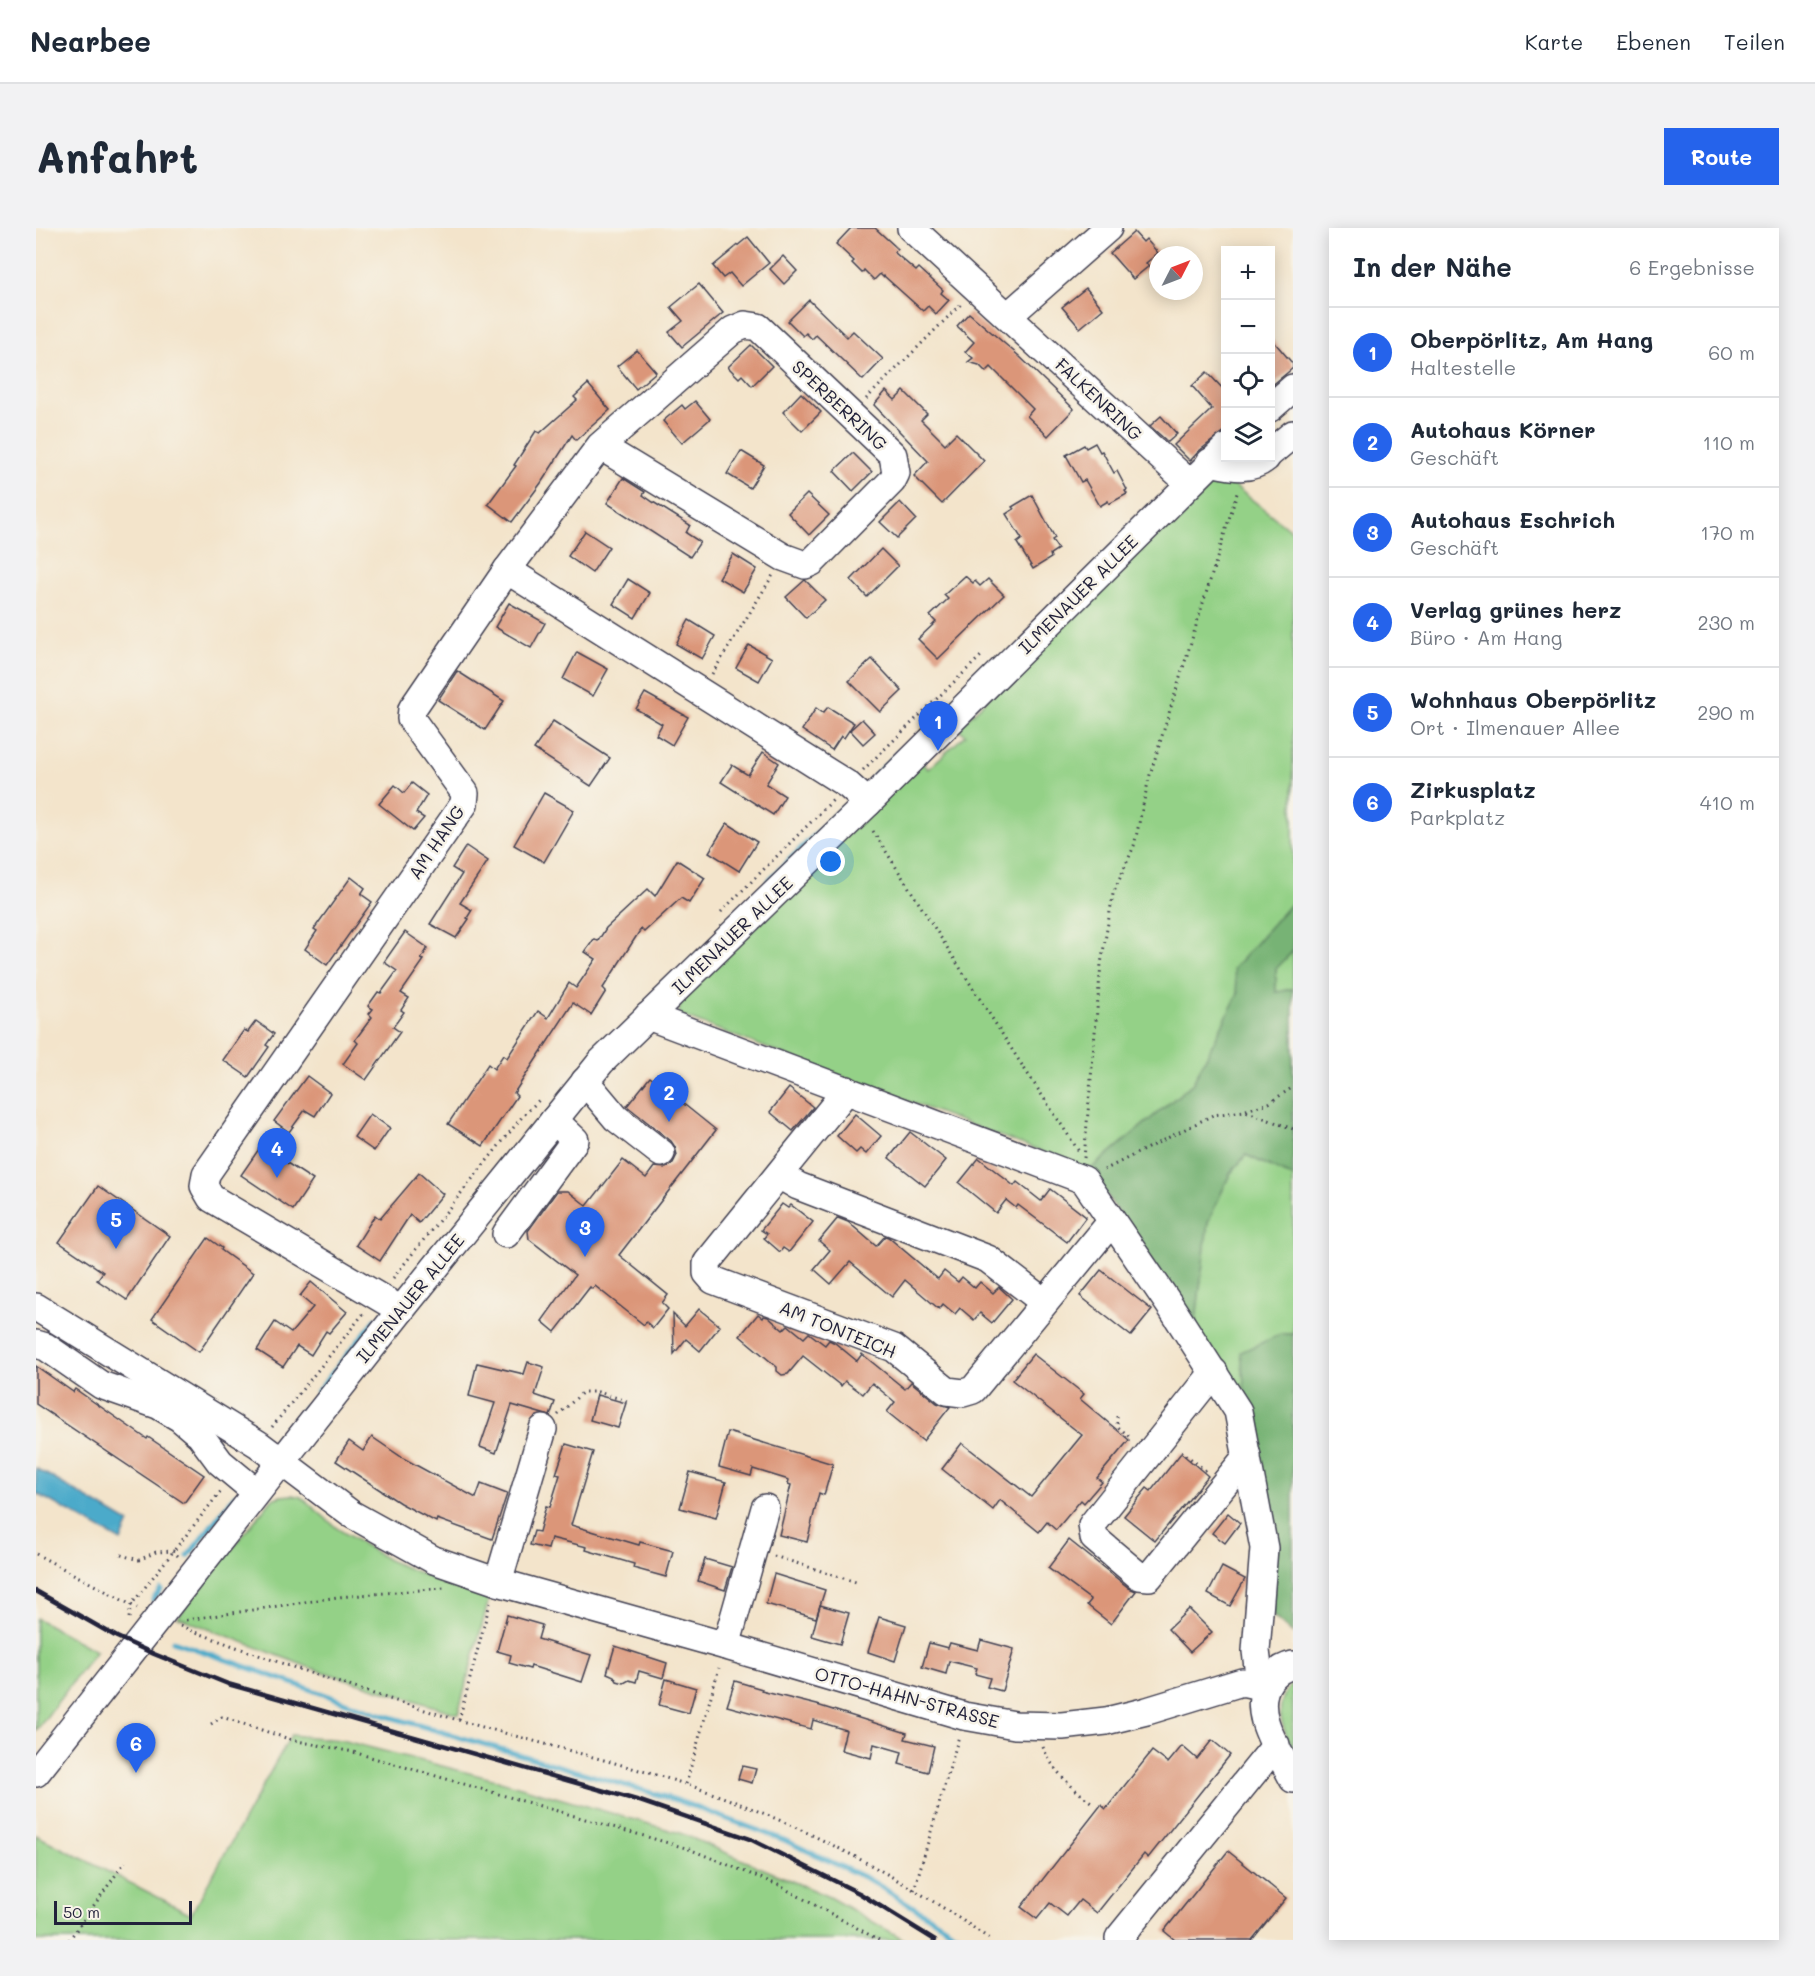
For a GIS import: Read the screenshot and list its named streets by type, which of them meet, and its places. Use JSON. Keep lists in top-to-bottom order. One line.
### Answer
{"streets":{"street":["FALKENRING","SPERBERRING","ILMENAUER ALLEE","AM HANG","AM TONTEICH","OTTO-HAHN-STRASSE"]},"crossings":[["FALKENRING","ILMENAUER ALLEE"],["SPERBERRING","AM HANG"],["ILMENAUER ALLEE","AM HANG"],["ILMENAUER ALLEE","OTTO-HAHN-STRASSE"]],"scale_bar":"50 m","north":"top right","page":{"header":"Nearbee","nav":["Karte","Ebenen","Teilen"],"buttons":"Route","title":"Anfahrt","heading":["In der Nähe","6 Ergebnisse"],"map_buttons":["+","−"],"list":[{"mark":"1","name":"Oberpörlitz, Am Hang","note":"Haltestelle","value":"60 m"},{"mark":"2","name":"Autohaus Körner","note":"Geschäft","value":"110 m"},{"mark":"3","name":"Autohaus Eschrich","note":"Geschäft","value":"170 m"},{"mark":"4","name":"Verlag grünes herz","note":"Büro · Am Hang","value":"230 m"},{"mark":"5","name":"Wohnhaus Oberpörlitz","note":"Ort · Ilmenauer Allee","value":"290 m"},{"mark":"6","name":"Zirkusplatz","note":"Parkplatz","value":"410 m"}],"pins":["1","2","4","5","3","6"],"scale":"50 m"}}
